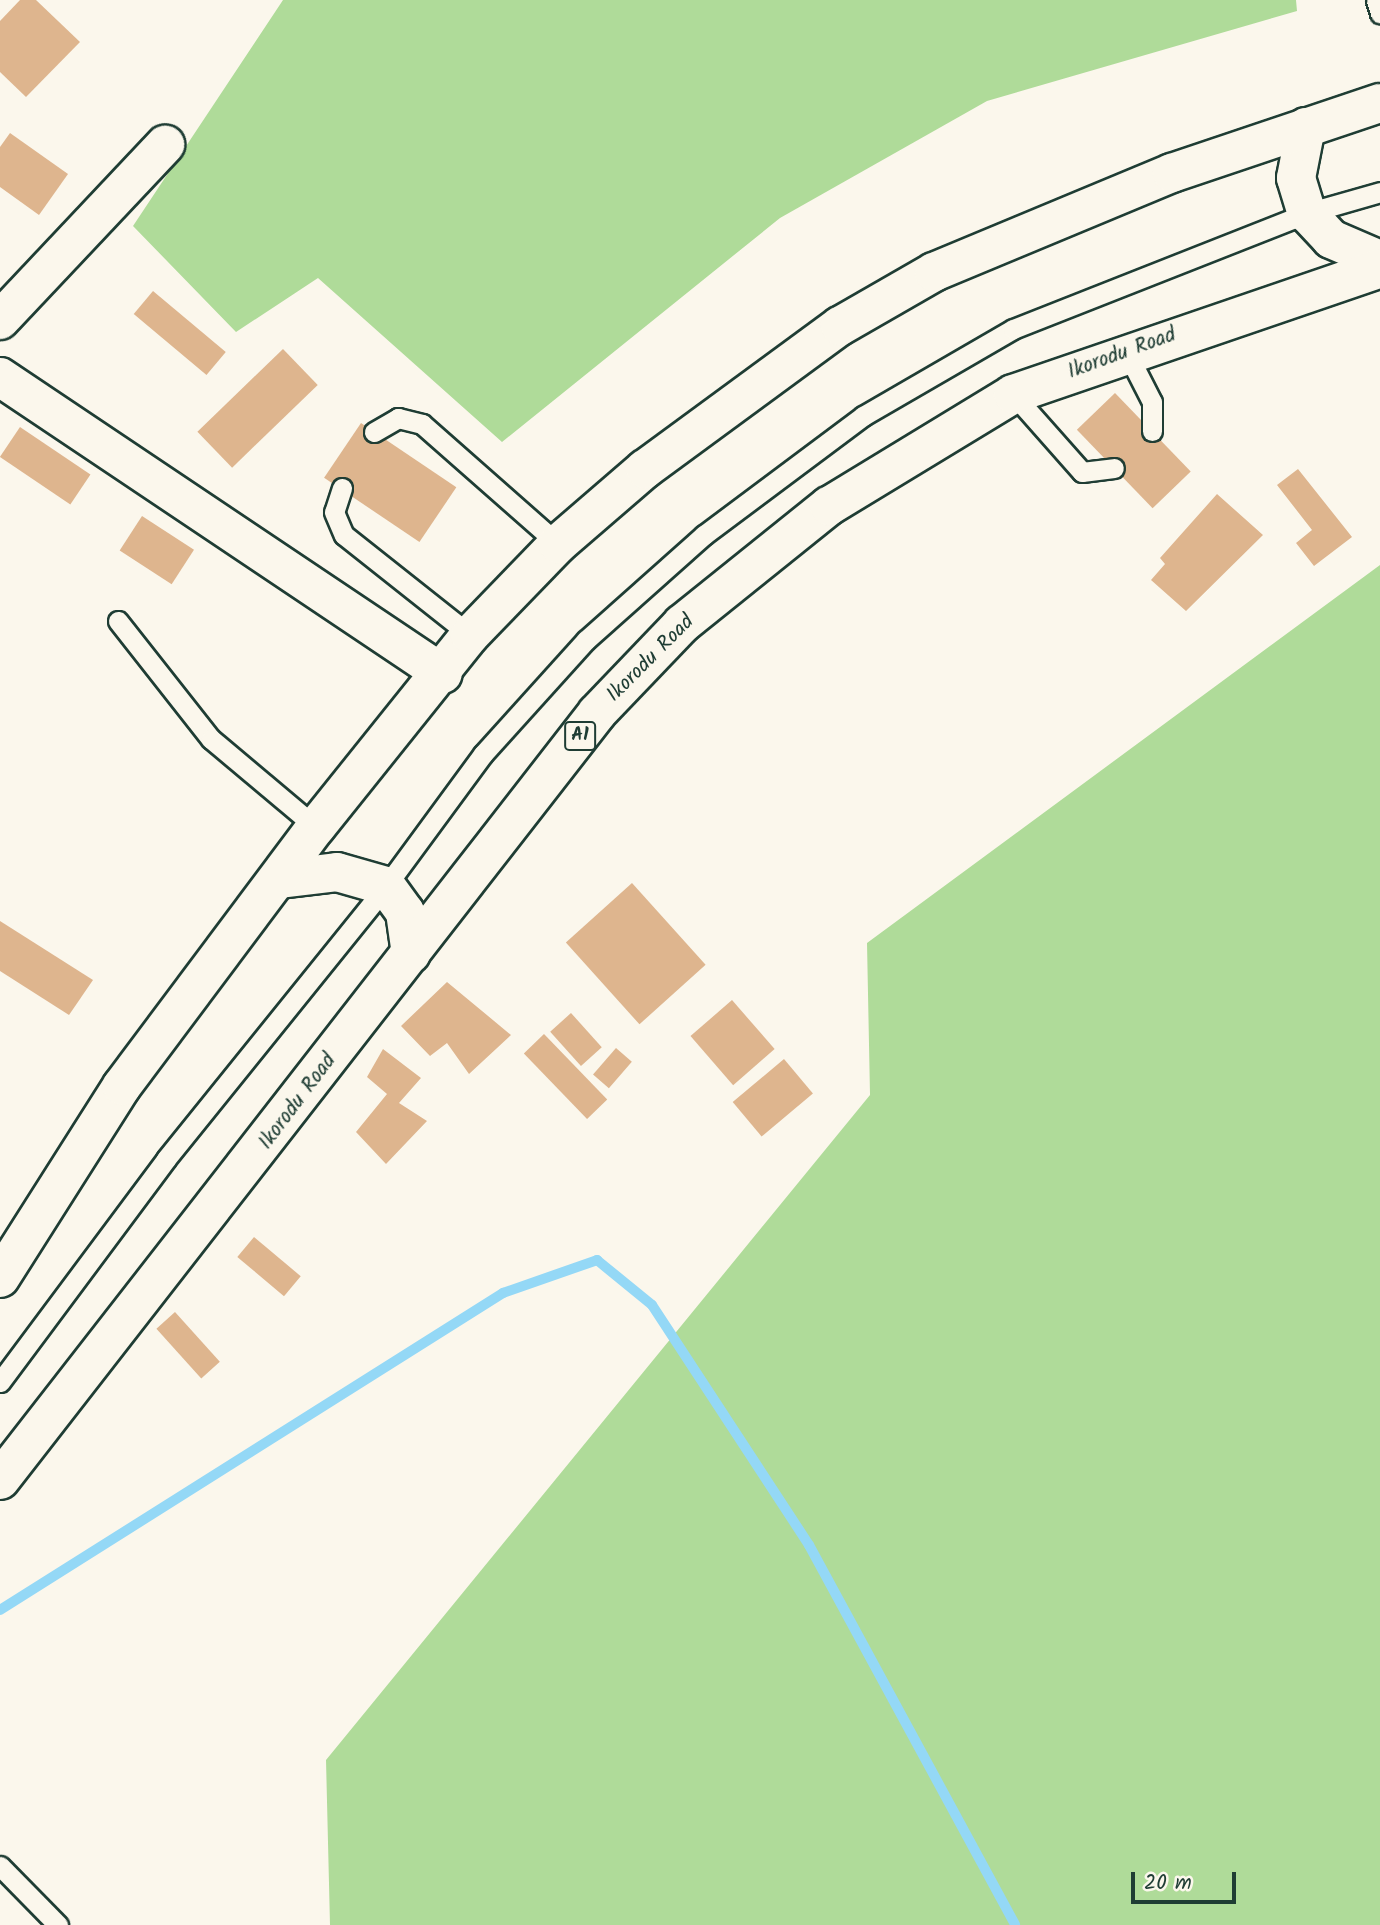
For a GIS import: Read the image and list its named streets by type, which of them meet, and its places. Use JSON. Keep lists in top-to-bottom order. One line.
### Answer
{"streets":{"main road":["Ikorodu Road","A1"]},"scale_bar":"20 m"}
